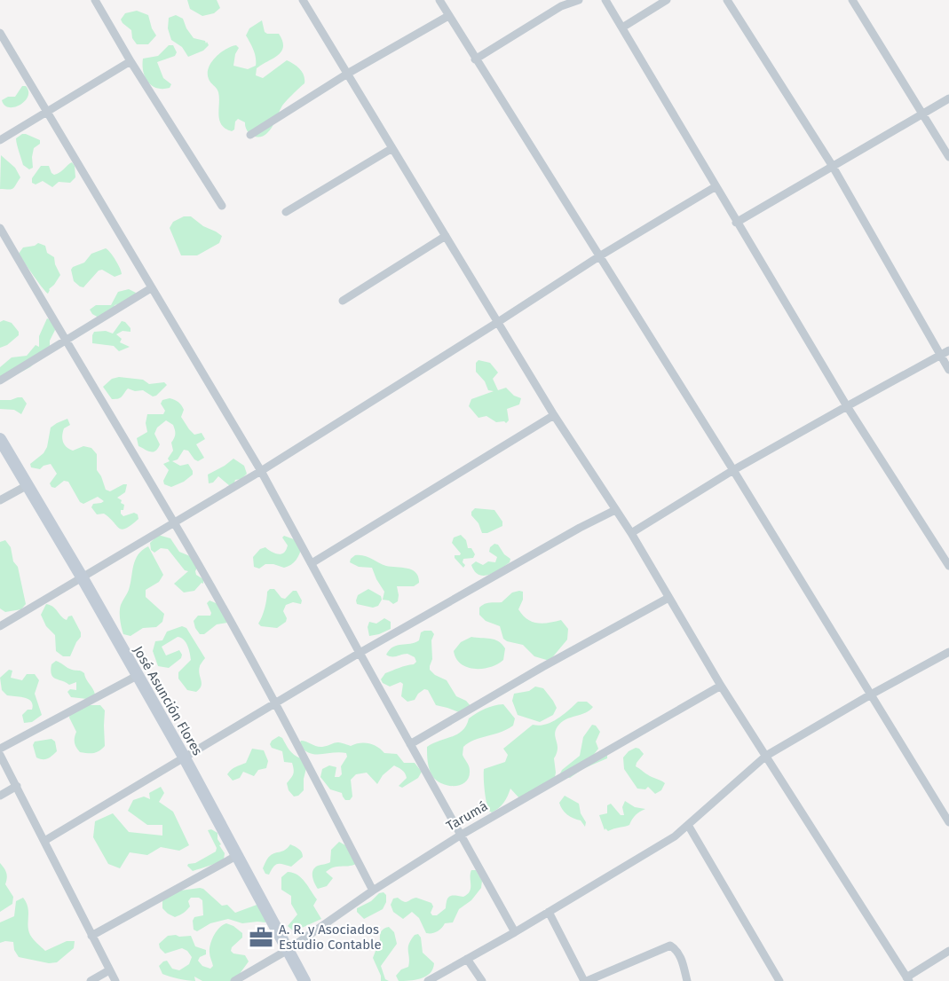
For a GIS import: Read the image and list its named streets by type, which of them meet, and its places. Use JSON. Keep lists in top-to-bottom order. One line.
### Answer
{"streets":{"street":["José Asunción Flores","Tarumá"]},"crossings":[["José Asunción Flores","Tarumá"]],"places":{"office":["A. R. y Asociados Estudio Contable"]}}
